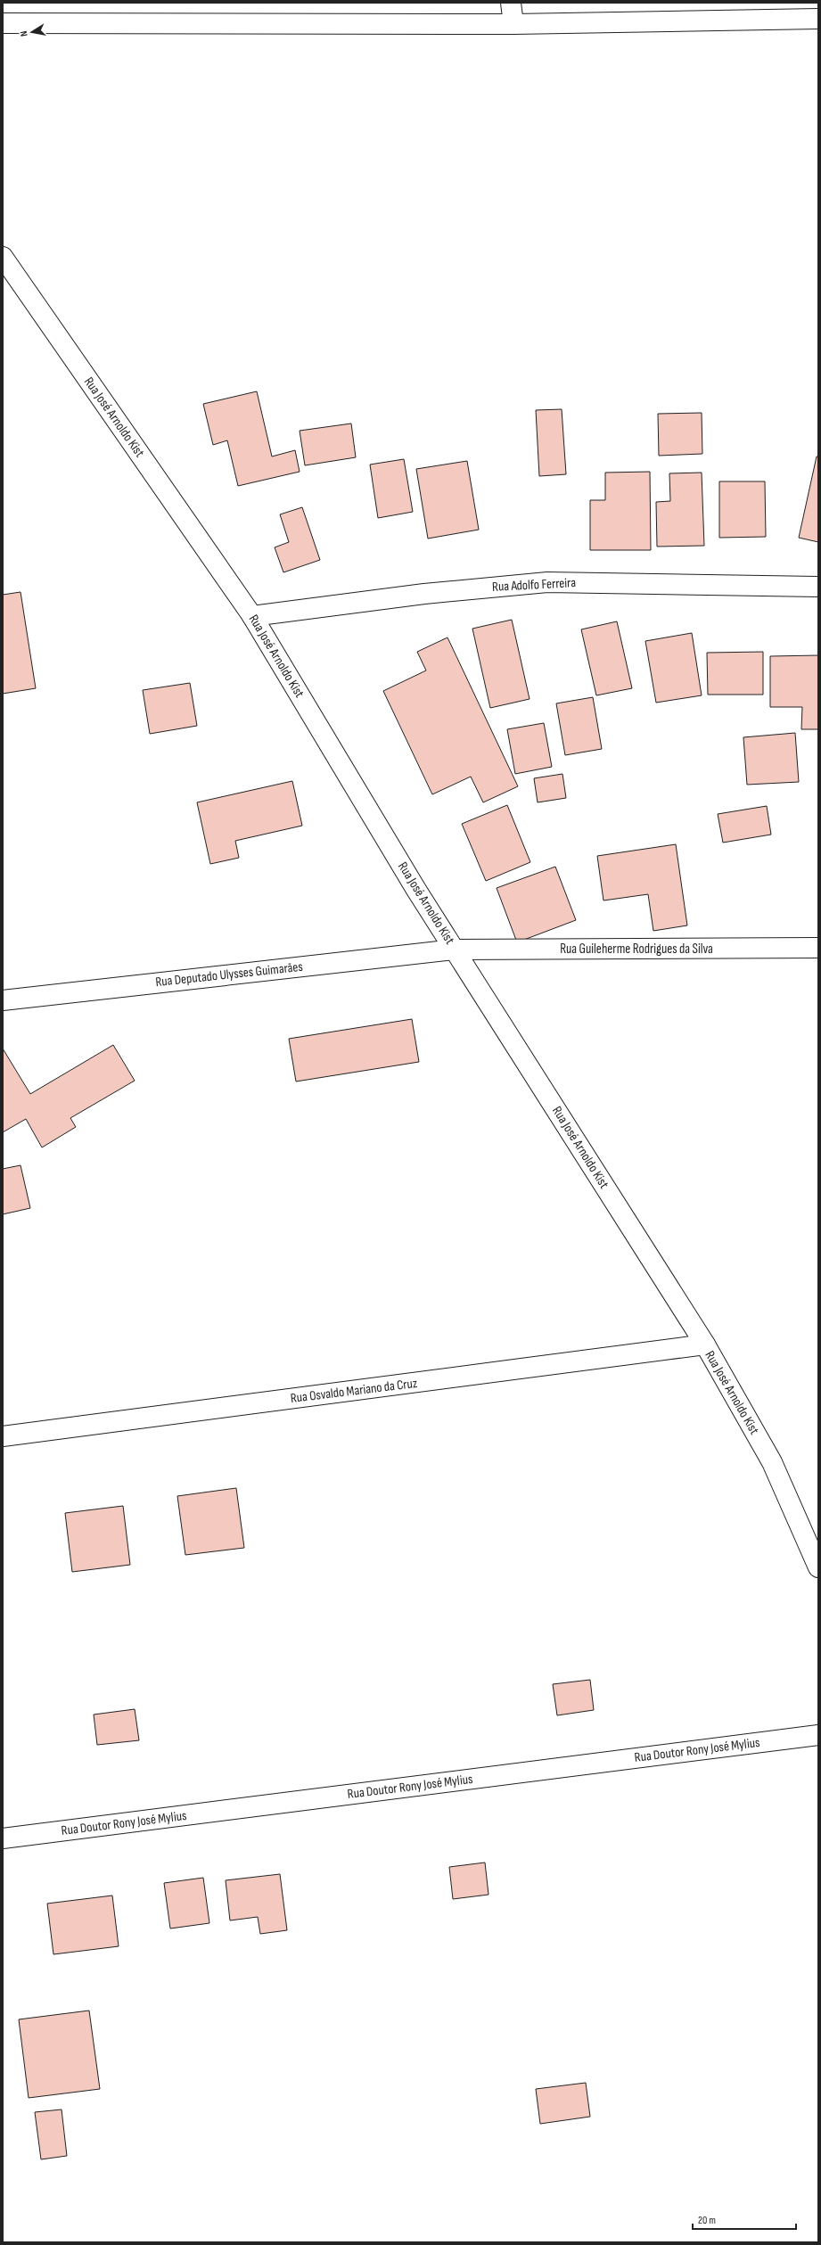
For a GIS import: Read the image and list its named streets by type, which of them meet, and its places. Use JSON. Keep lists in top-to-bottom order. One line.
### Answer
{"streets":{"street":["Rua José Arnoldo Kist","Rua Adolfo Ferreira","Rua Guileherme Rodrigues da Silva","Rua Deputado Ulysses Guimarães","Rua Osvaldo Mariano da Cruz","Rua Doutor Rony José Mylius"]},"crossings":[["Rua José Arnoldo Kist","Rua Adolfo Ferreira"],["Rua José Arnoldo Kist","Rua Guileherme Rodrigues da Silva"],["Rua José Arnoldo Kist","Rua Deputado Ulysses Guimarães"],["Rua José Arnoldo Kist","Rua Osvaldo Mariano da Cruz"],["Rua Guileherme Rodrigues da Silva","Rua Deputado Ulysses Guimarães"]],"scale_bar":"20 m","north":"left"}
